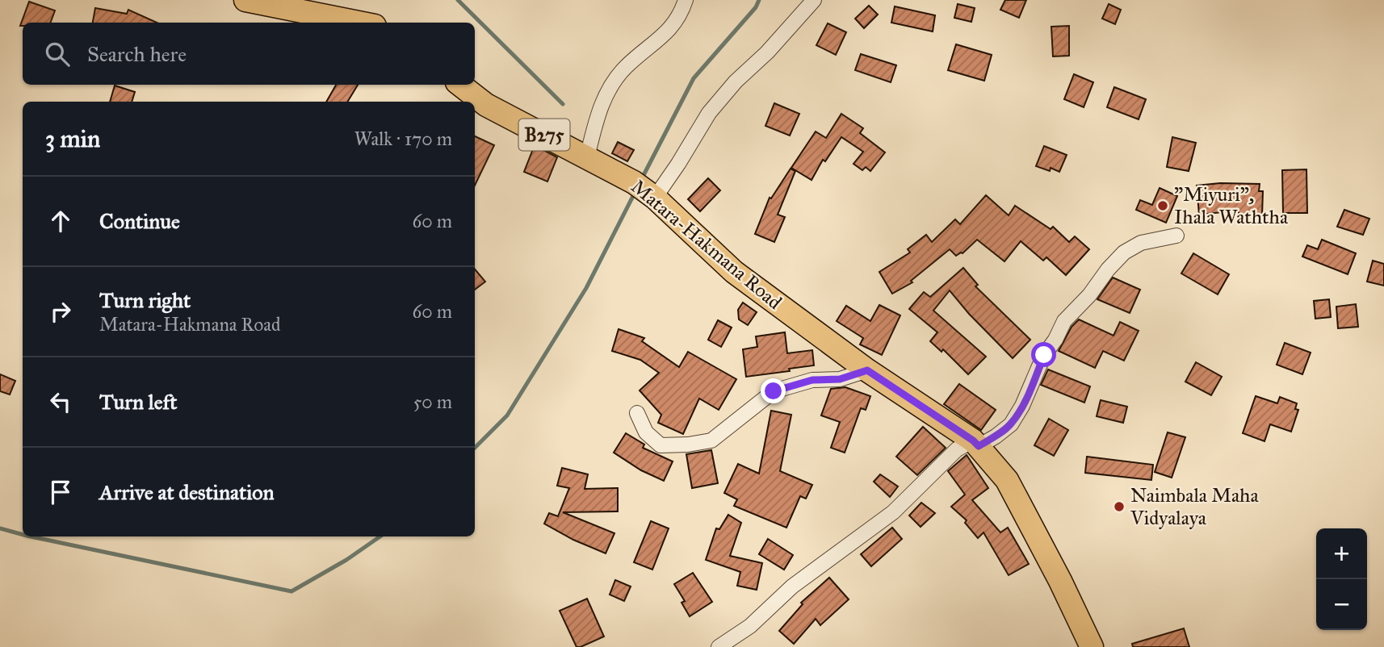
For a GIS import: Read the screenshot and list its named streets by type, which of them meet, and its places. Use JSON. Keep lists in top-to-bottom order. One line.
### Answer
{"streets":{"main road":["B275","Matara-Hakmana Road"]},"places":["\"Miyuri\", Ihala Waththa","Naimbala Maha Vidyalaya"],"page":{"search":"Search here","heading":["3 min","Walk · 170 m"],"list":[["Continue","60 m"],["Turn right","Matara-Hakmana Road","60 m"],["Turn left","50 m"],"Arrive at destination"],"map_buttons":["+","−"]}}
